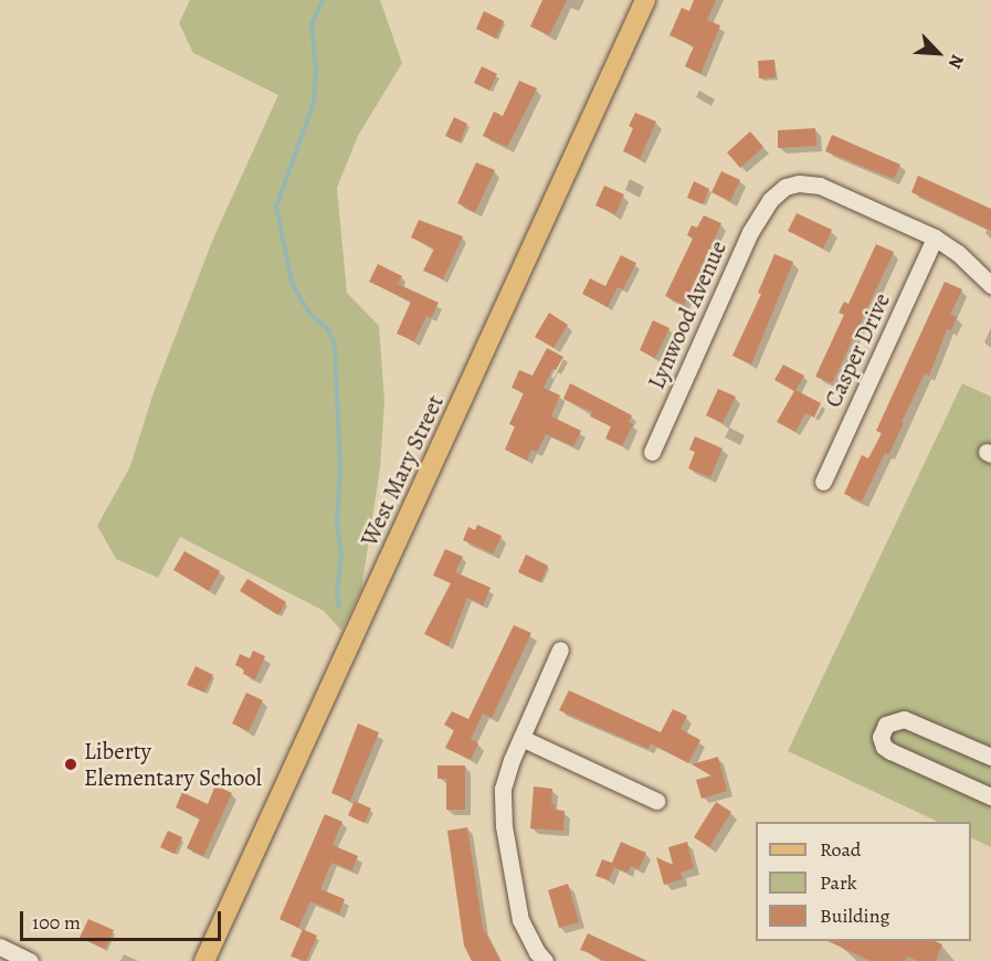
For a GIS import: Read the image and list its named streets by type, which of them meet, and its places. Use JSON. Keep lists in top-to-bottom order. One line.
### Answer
{"streets":{"main road":["West Mary Street"],"street":["Lynwood Avenue","Casper Drive"]},"crossings":[["Lynwood Avenue","Casper Drive"]],"places":["Liberty Elementary School"],"legend":["Road","Park","Building"],"scale_bar":"100 m","north":"bottom right"}
